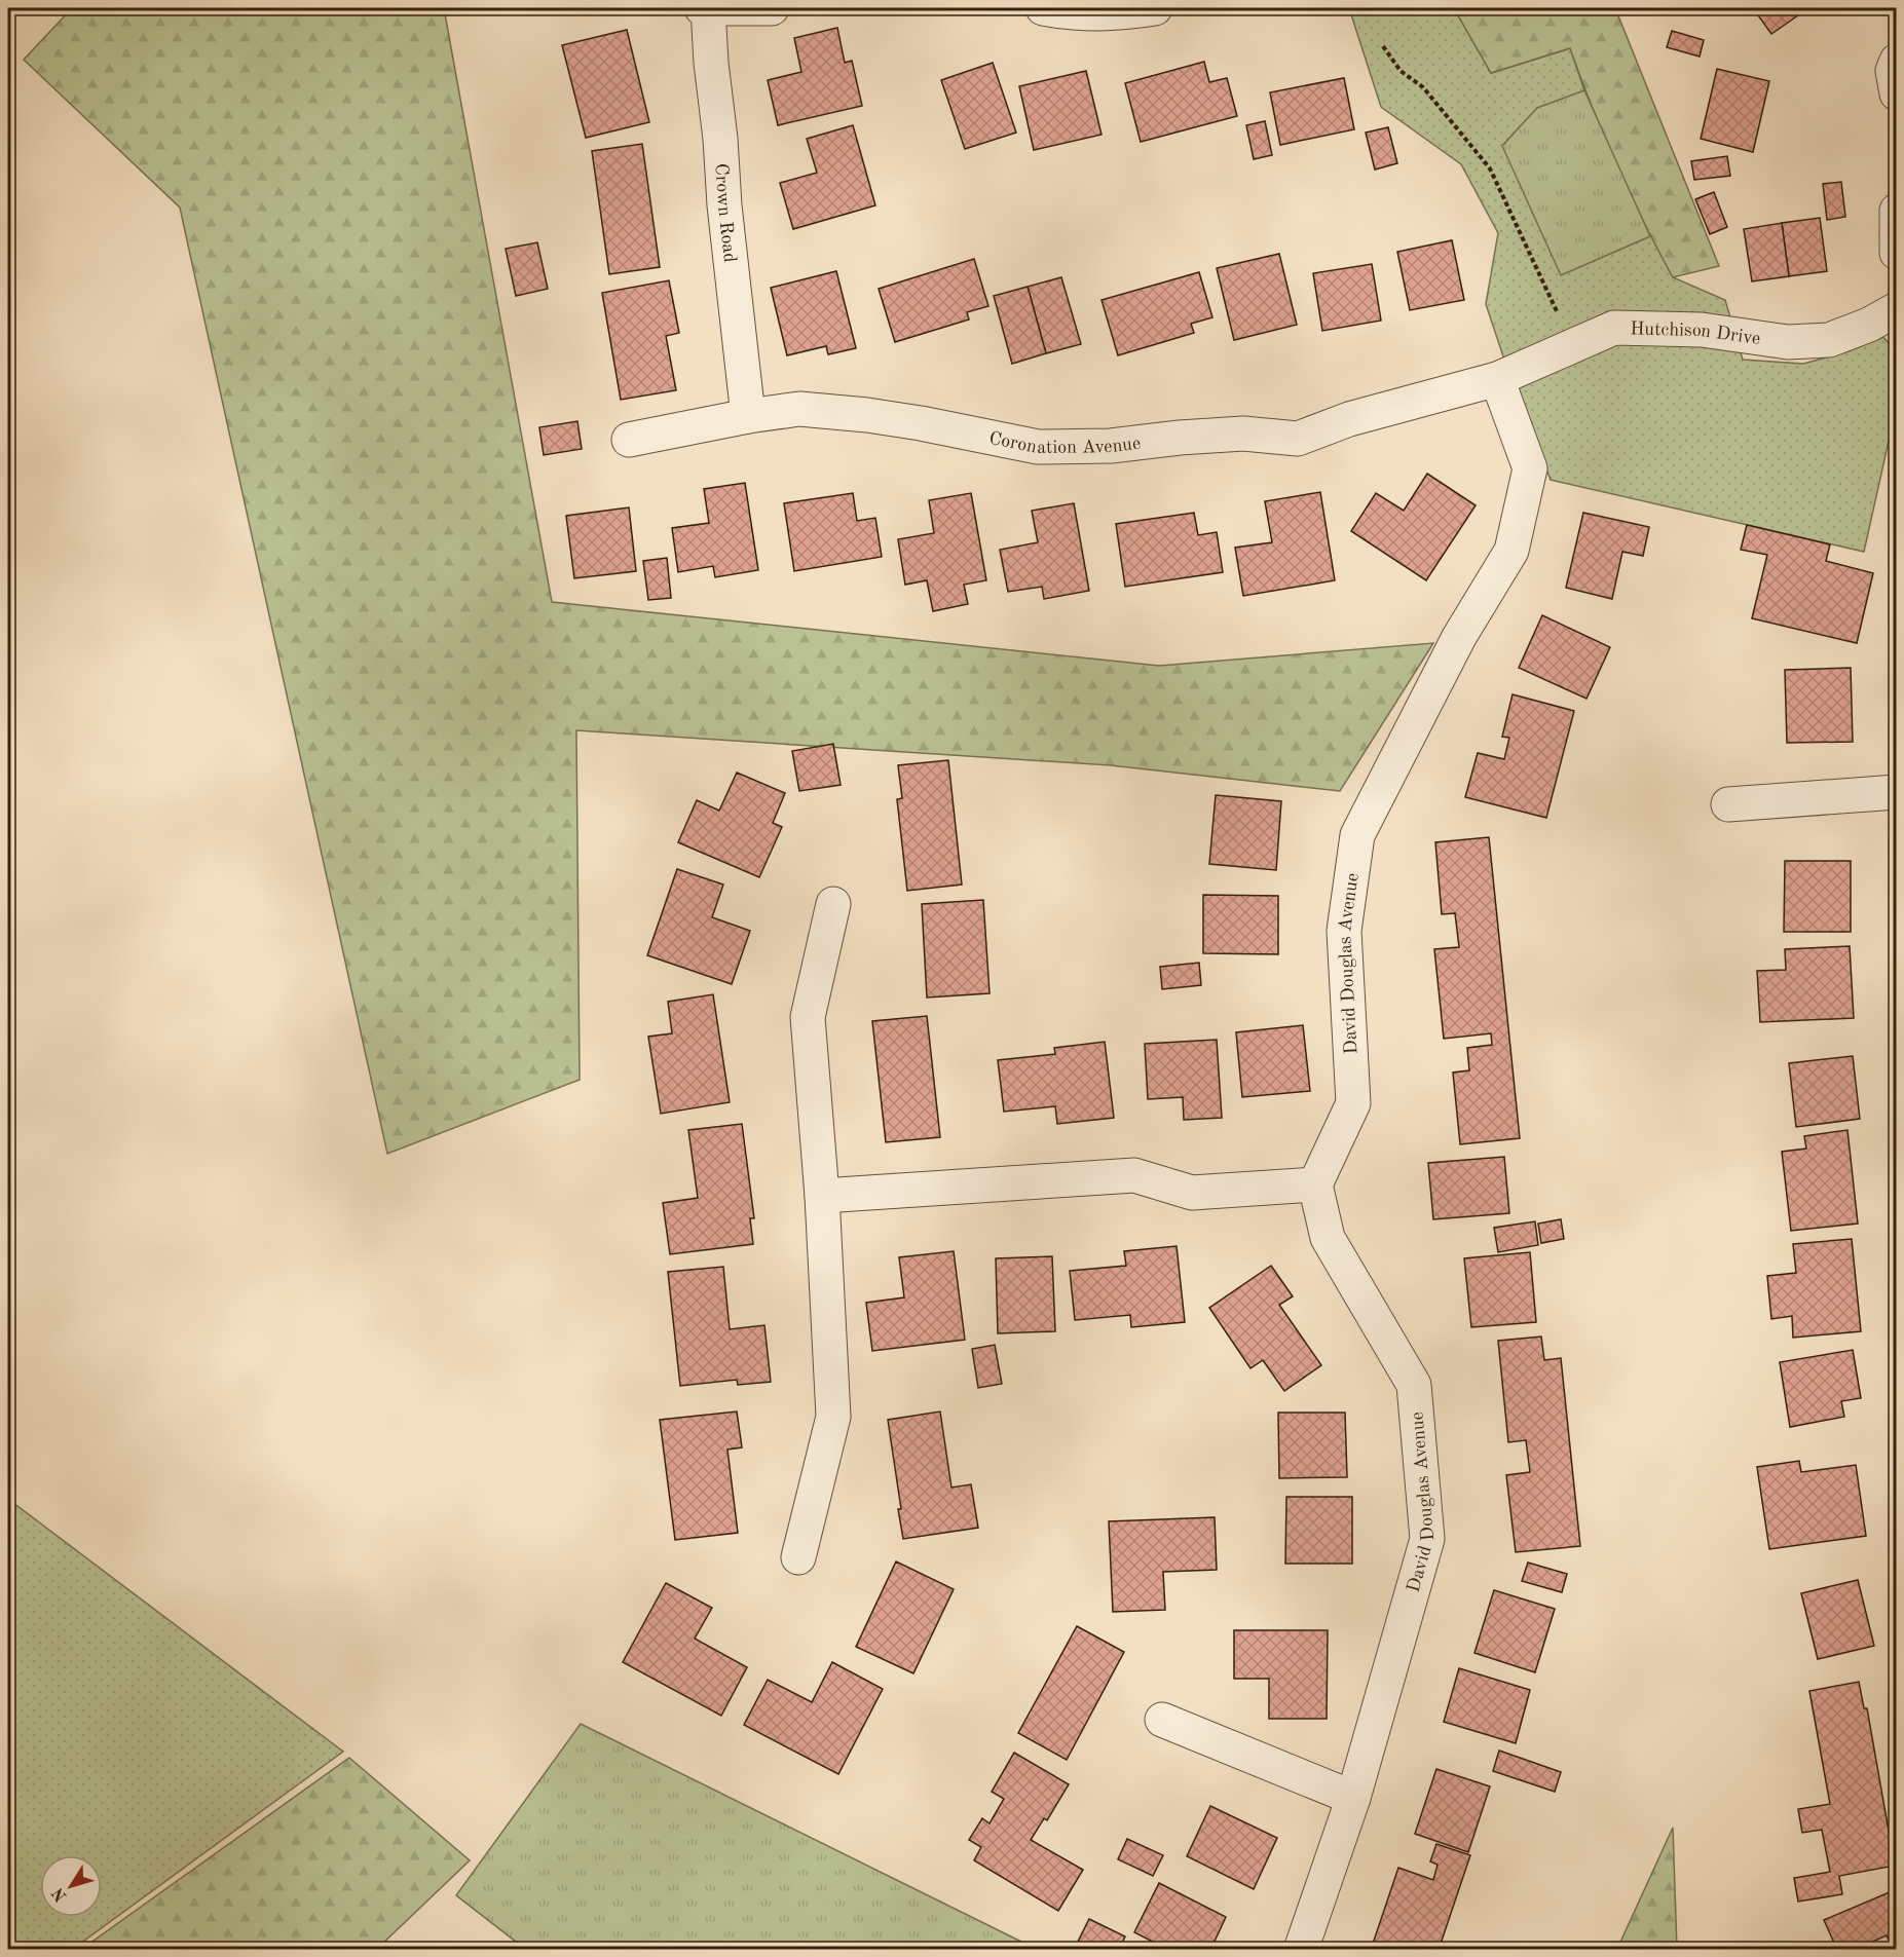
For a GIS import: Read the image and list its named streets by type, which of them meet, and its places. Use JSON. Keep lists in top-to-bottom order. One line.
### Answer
{"streets":{"street":["Crown Road","Hutchison Drive","Coronation Avenue","David Douglas Avenue"]},"crossings":[["Crown Road","Coronation Avenue"],["Hutchison Drive","Coronation Avenue"],["Hutchison Drive","David Douglas Avenue"],["Coronation Avenue","David Douglas Avenue"]],"north":"bottom left"}
